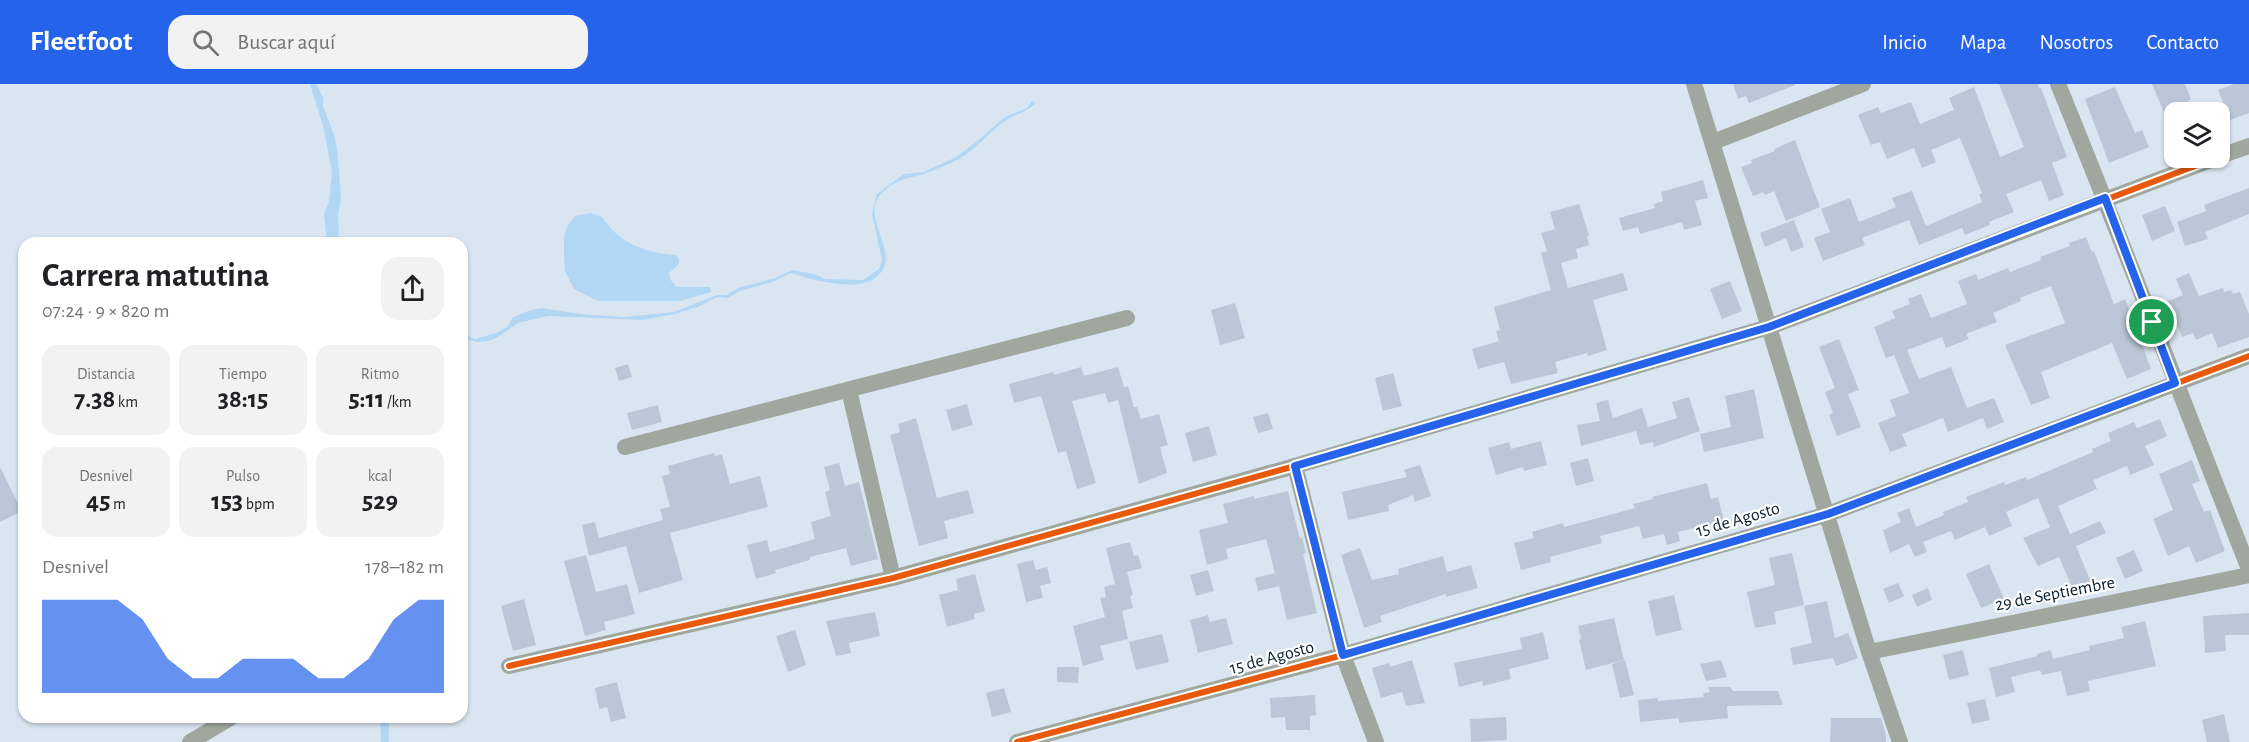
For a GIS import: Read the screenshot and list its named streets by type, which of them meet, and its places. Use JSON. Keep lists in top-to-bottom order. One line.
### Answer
{"streets":{"street":["15 de Agosto","29 de Septiembre"]},"page":{"header":"Fleetfoot","search":"Buscar aquí","nav":["Inicio","Mapa","Nosotros","Contacto"],"heading":["Carrera matutina","07:24 · 9 × 820 m"],"stats":[["Distancia","7.38 km"],["Tiempo","38:15"],["Ritmo","5:11 /km"],["Desnivel","45 m"],["Pulso","153 bpm"],["kcal","529"]],"chart":["Desnivel","178–182 m"]}}
